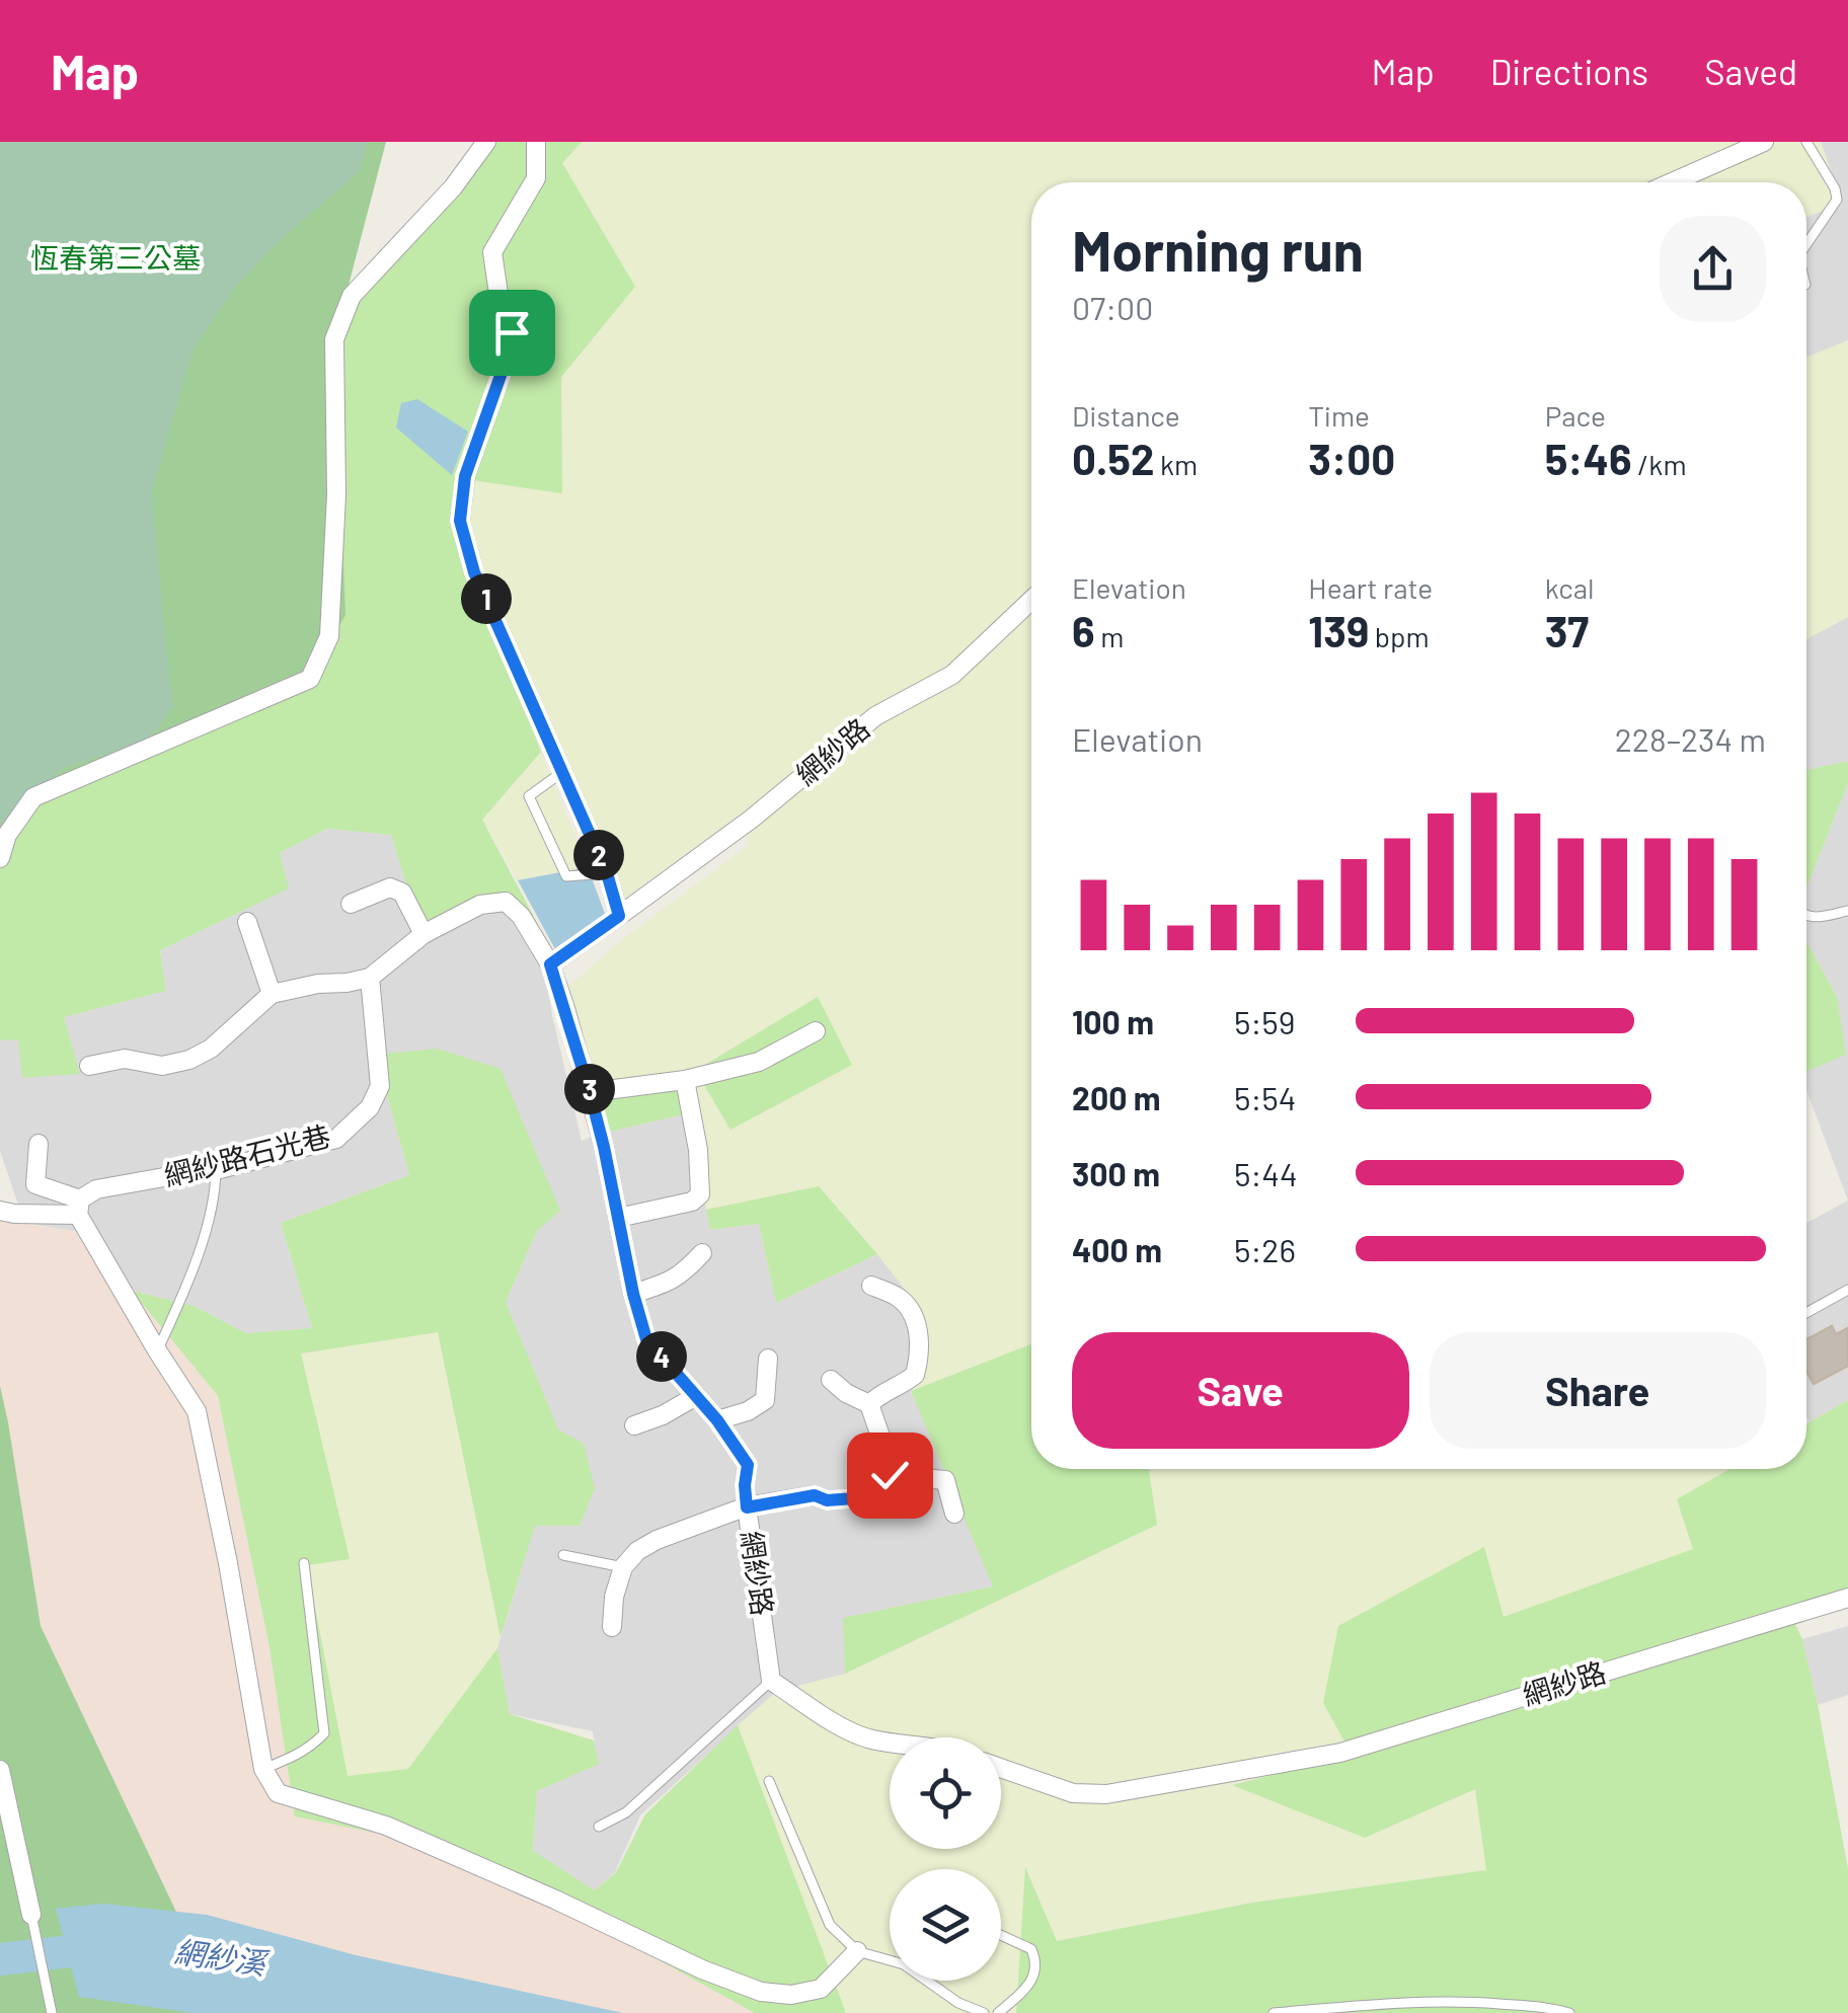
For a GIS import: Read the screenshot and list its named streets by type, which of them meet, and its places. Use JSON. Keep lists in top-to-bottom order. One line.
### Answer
{"streets":{"street":["網紗路","網紗路石光巷"]},"water":["網紗溪"],"parks":["恆春第三公墓"],"page":{"header":"Map","nav":["Map","Directions","Saved"],"heading":["Morning run","07:00"],"stats":[["Distance","0.52 km"],["Time","3:00"],["Pace","5:46 /km"],["Elevation","6 m"],["Heart rate","139 bpm"],["kcal","37"]],"pins":["1","2","3","4"],"chart":["Elevation","228–234 m"],"list":[{"name":"100 m","note":"5:59"},{"name":"200 m","note":"5:54"},{"name":"300 m","note":"5:44"},{"name":"400 m","note":"5:26"}],"buttons":["Save","Share"]}}
